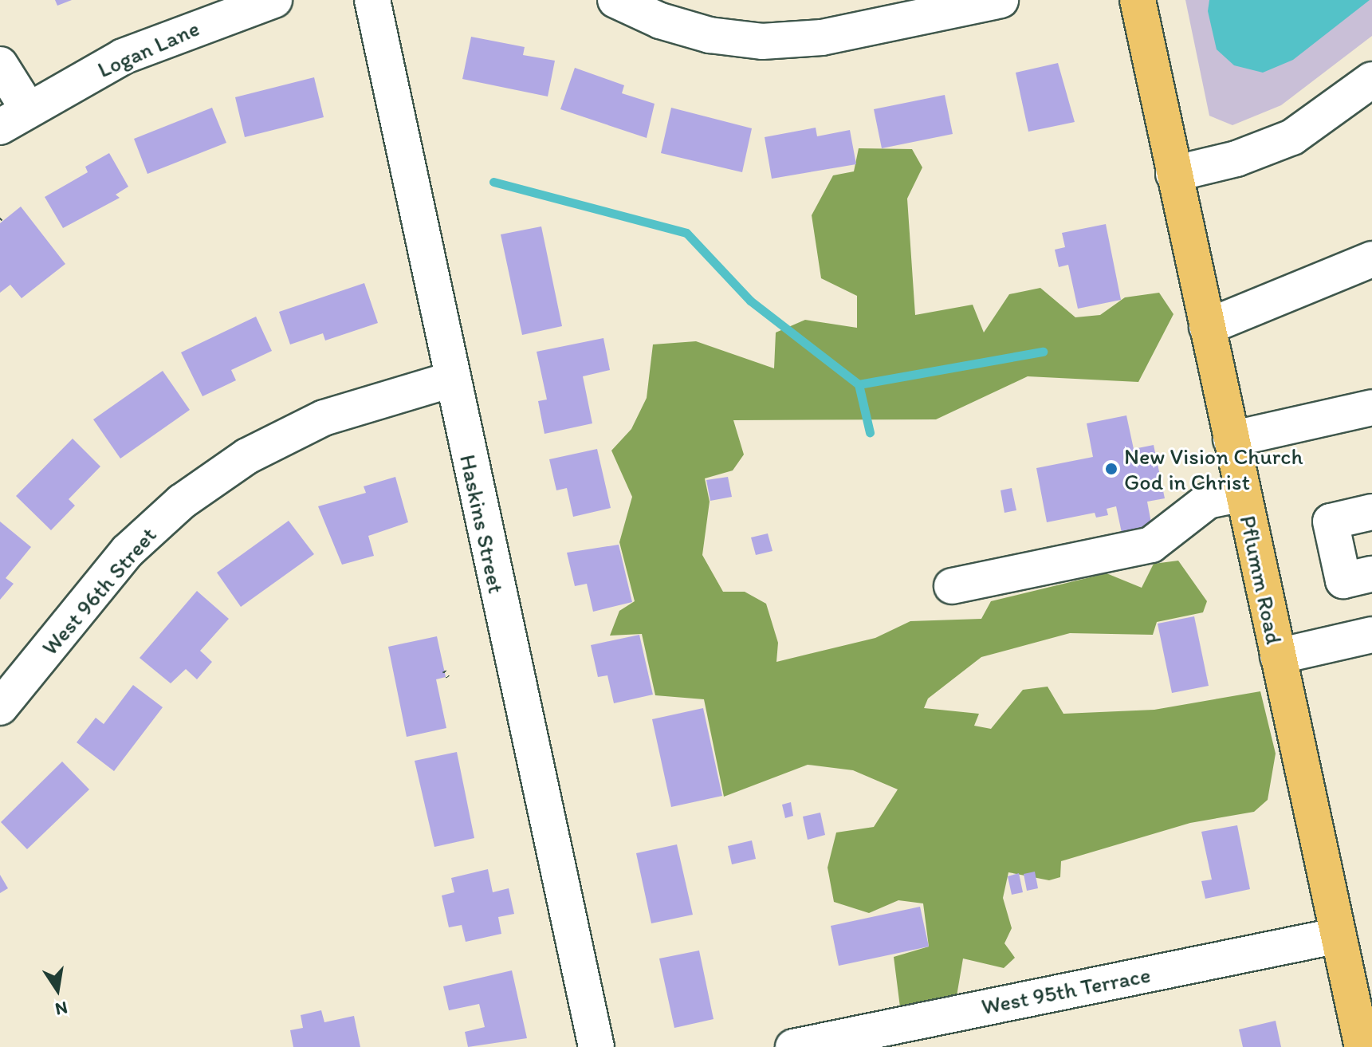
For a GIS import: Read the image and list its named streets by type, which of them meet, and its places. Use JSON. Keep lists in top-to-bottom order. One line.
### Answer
{"streets":{"main road":["Pflumm Road"],"street":["Logan Lane","Haskins Street","West 96th Street","West 95th Terrace"]},"crossings":[["Haskins Street","West 96th Street"],["Pflumm Road","West 95th Terrace"]],"places":["New Vision Church God in Christ"],"north":"bottom"}
